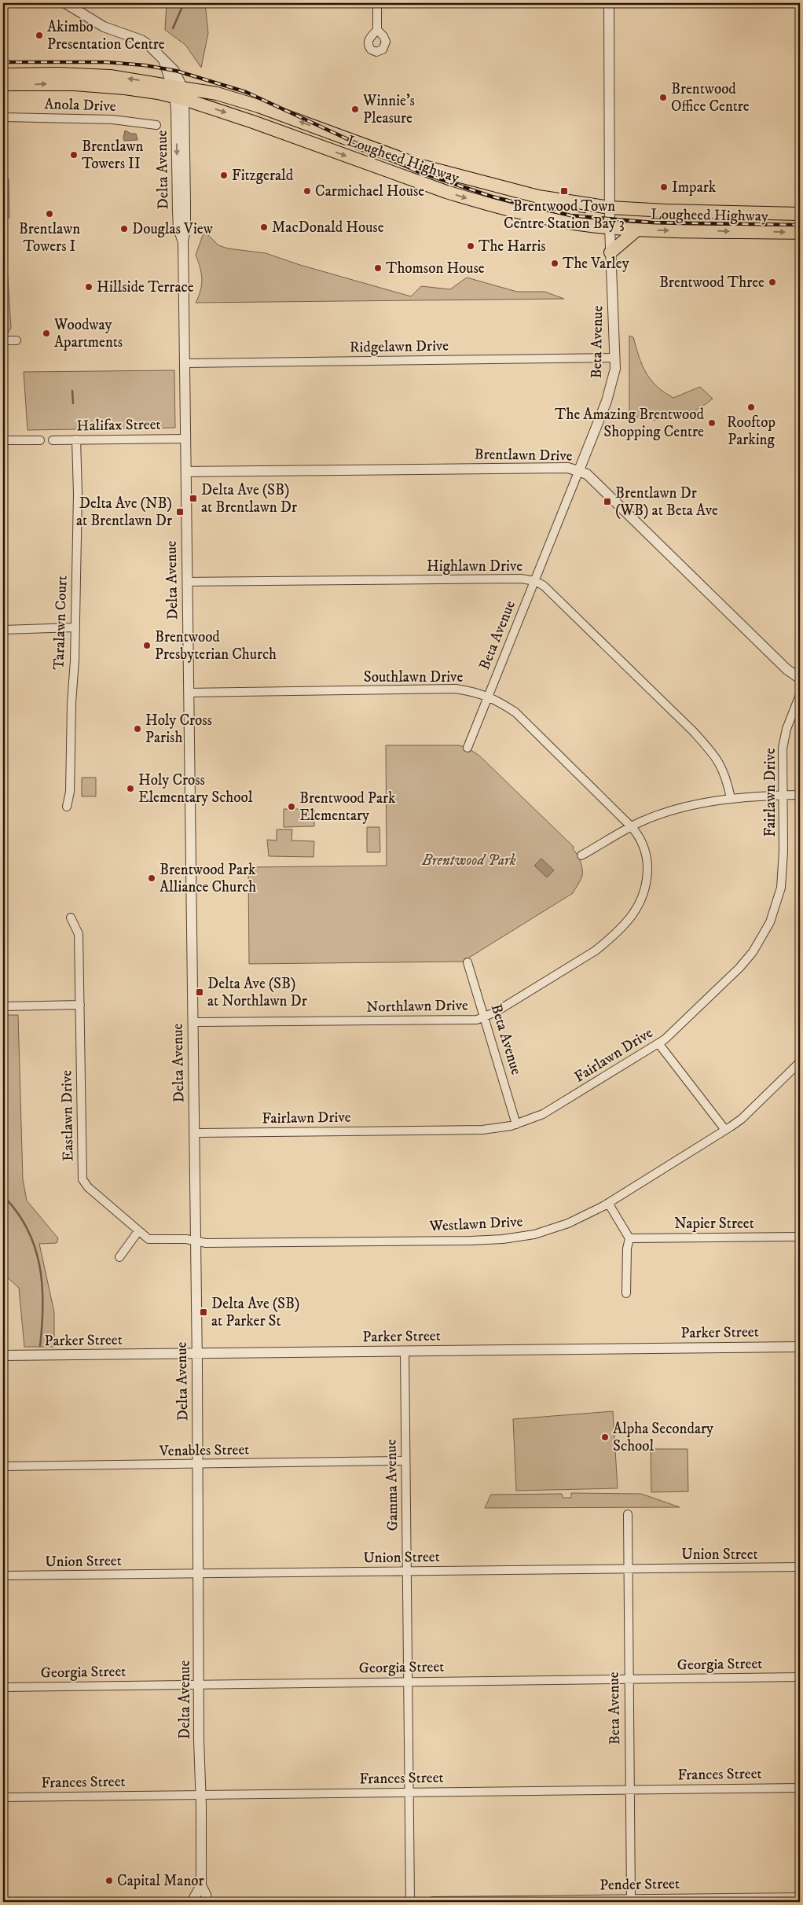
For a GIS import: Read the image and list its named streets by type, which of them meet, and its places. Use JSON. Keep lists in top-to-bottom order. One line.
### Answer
{"streets":{"main road":["Lougheed Highway"],"street":["Anola Drive","Delta Avenue","Beta Avenue","Ridgelawn Drive","Halifax Street","Brentlawn Drive","Highlawn Drive","Taralawn Court","Southlawn Drive","Fairlawn Drive","Northlawn Drive","Eastlawn Drive","Napier Street","Westlawn Drive","Parker Street","Venables Street","Gamma Avenue","Union Street","Georgia Street","Frances Street","Pender Street"]},"crossings":[["Lougheed Highway","Delta Avenue"],["Lougheed Highway","Beta Avenue"],["Delta Avenue","Ridgelawn Drive"],["Delta Avenue","Halifax Street"],["Delta Avenue","Brentlawn Drive"],["Delta Avenue","Highlawn Drive"],["Delta Avenue","Southlawn Drive"],["Delta Avenue","Fairlawn Drive"],["Delta Avenue","Northlawn Drive"],["Delta Avenue","Eastlawn Drive"],["Delta Avenue","Westlawn Drive"],["Delta Avenue","Parker Street"],["Delta Avenue","Venables Street"],["Delta Avenue","Union Street"],["Delta Avenue","Georgia Street"],["Delta Avenue","Frances Street"],["Beta Avenue","Ridgelawn Drive"],["Beta Avenue","Brentlawn Drive"],["Beta Avenue","Highlawn Drive"],["Beta Avenue","Southlawn Drive"],["Beta Avenue","Fairlawn Drive"],["Beta Avenue","Northlawn Drive"],["Beta Avenue","Union Street"],["Beta Avenue","Georgia Street"],["Beta Avenue","Frances Street"],["Beta Avenue","Pender Street"],["Halifax Street","Taralawn Court"],["Southlawn Drive","Northlawn Drive"],["Eastlawn Drive","Westlawn Drive"],["Parker Street","Gamma Avenue"],["Venables Street","Gamma Avenue"],["Gamma Avenue","Union Street"],["Gamma Avenue","Georgia Street"],["Gamma Avenue","Frances Street"]],"parks":["Brentwood Park"],"places":{"other":["Akimbo Presentation Centre","Brentwood Office Centre","Winnie's Pleasure","Brentlawn Towers II","Fitzgerald","Impark","Carmichael House","Brentlawn Towers I","MacDonald House","Douglas View","The Harris","The Varley","Thomson House","Brentwood Three","Hillside Terrace","Woodway Apartments","Rooftop Parking","The Amazing Brentwood Shopping Centre","Brentwood Presbyterian Church","Holy Cross Parish","Holy Cross Elementary School","Brentwood Park Elementary","Brentwood Park Alliance Church","Alpha Secondary School","Capital Manor"],"transit":["Brentwood Town Centre Station Bay 3","Delta Ave (SB) at Brentlawn Dr","Brentlawn Dr (WB) at Beta Ave","Delta Ave (NB) at Brentlawn Dr","Delta Ave (SB) at Northlawn Dr","Delta Ave (SB) at Parker St"]}}
